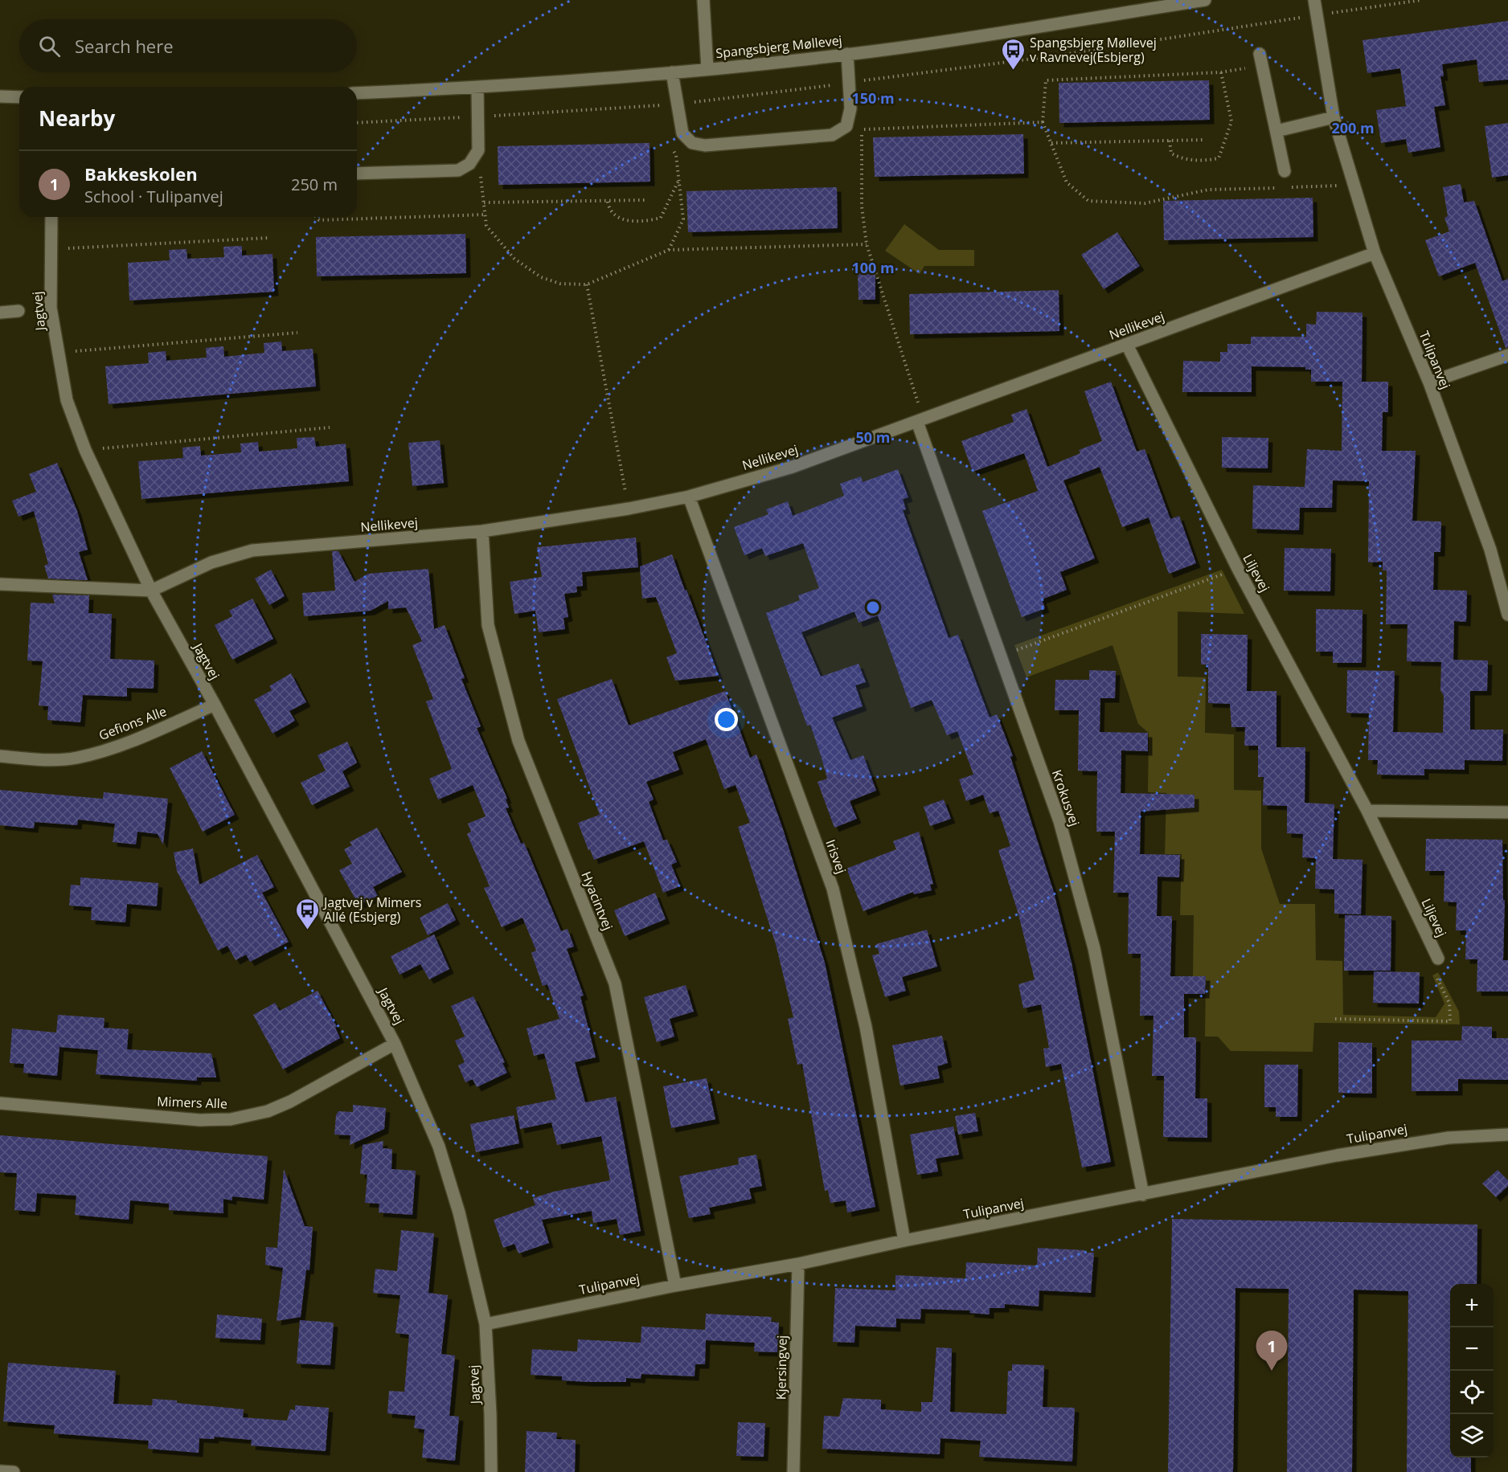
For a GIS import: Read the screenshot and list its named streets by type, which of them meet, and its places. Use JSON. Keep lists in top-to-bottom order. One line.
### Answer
{"streets":{"street":["Spangsbjerg Møllevej","Jagtvej","Nellikevej","Tulipanvej","Liljevej","Gefions Alle","Krokusvej","Irisvej","Hyacintvej","Mimers Alle","Kjersingvej"]},"crossings":[["Jagtvej","Nellikevej"],["Jagtvej","Tulipanvej"],["Jagtvej","Gefions Alle"],["Jagtvej","Mimers Alle"],["Nellikevej","Tulipanvej"],["Nellikevej","Liljevej"],["Nellikevej","Krokusvej"],["Nellikevej","Irisvej"],["Nellikevej","Hyacintvej"],["Tulipanvej","Krokusvej"],["Tulipanvej","Irisvej"],["Tulipanvej","Hyacintvej"],["Tulipanvej","Kjersingvej"]],"places":{"bus stop":["Spangsbjerg Møllevej v Ravnevej(Esbjerg)","Jagtvej v Mimers Allé (Esbjerg)"]},"page":{"search":"Search here","heading":"Nearby","list":[{"mark":"1","name":"Bakkeskolen","note":"School · Tulipanvej","value":"250 m"}],"map_buttons":["+","−"],"pins":"1"},"rings":["150 m","200 m","100 m","50 m"]}
